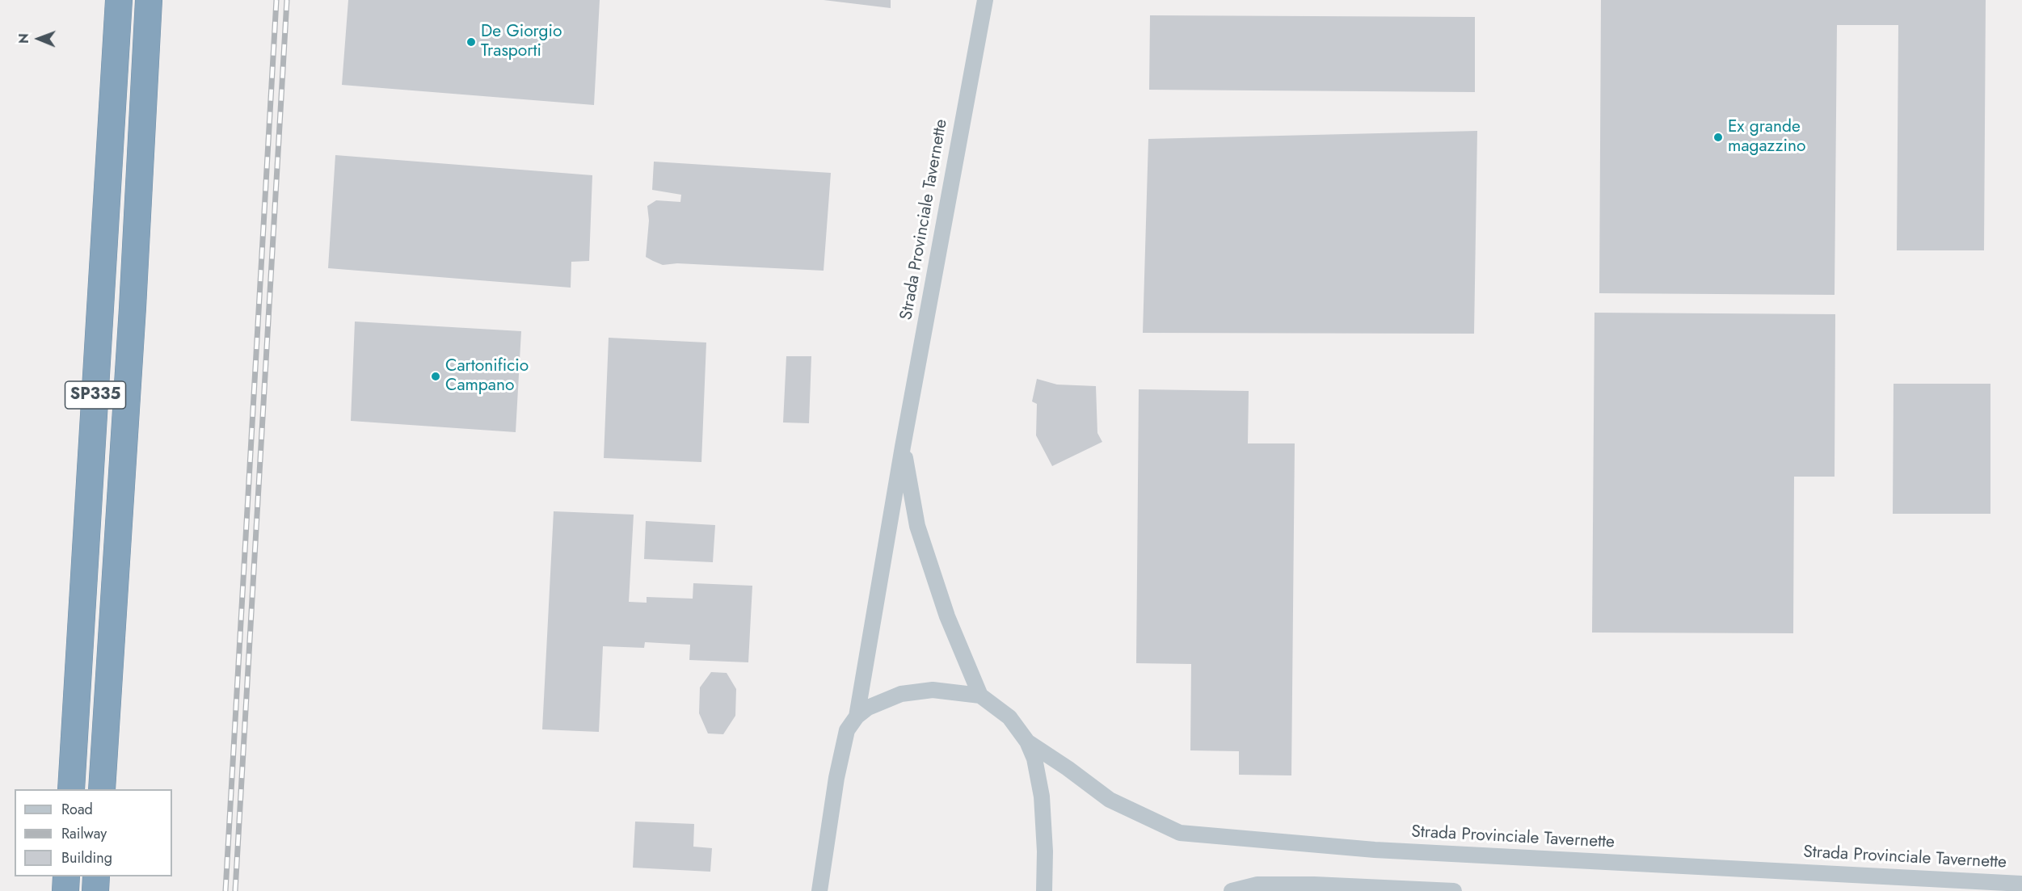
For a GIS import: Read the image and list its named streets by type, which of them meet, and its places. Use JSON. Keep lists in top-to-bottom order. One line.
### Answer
{"streets":{"highway":["SP335"],"street":["Strada Provinciale Tavernette"]},"places":["De Giorgio Trasporti","Ex grande magazzino","Cartonificio Campano"],"legend":["Road","Railway","Building"],"north":"left"}
